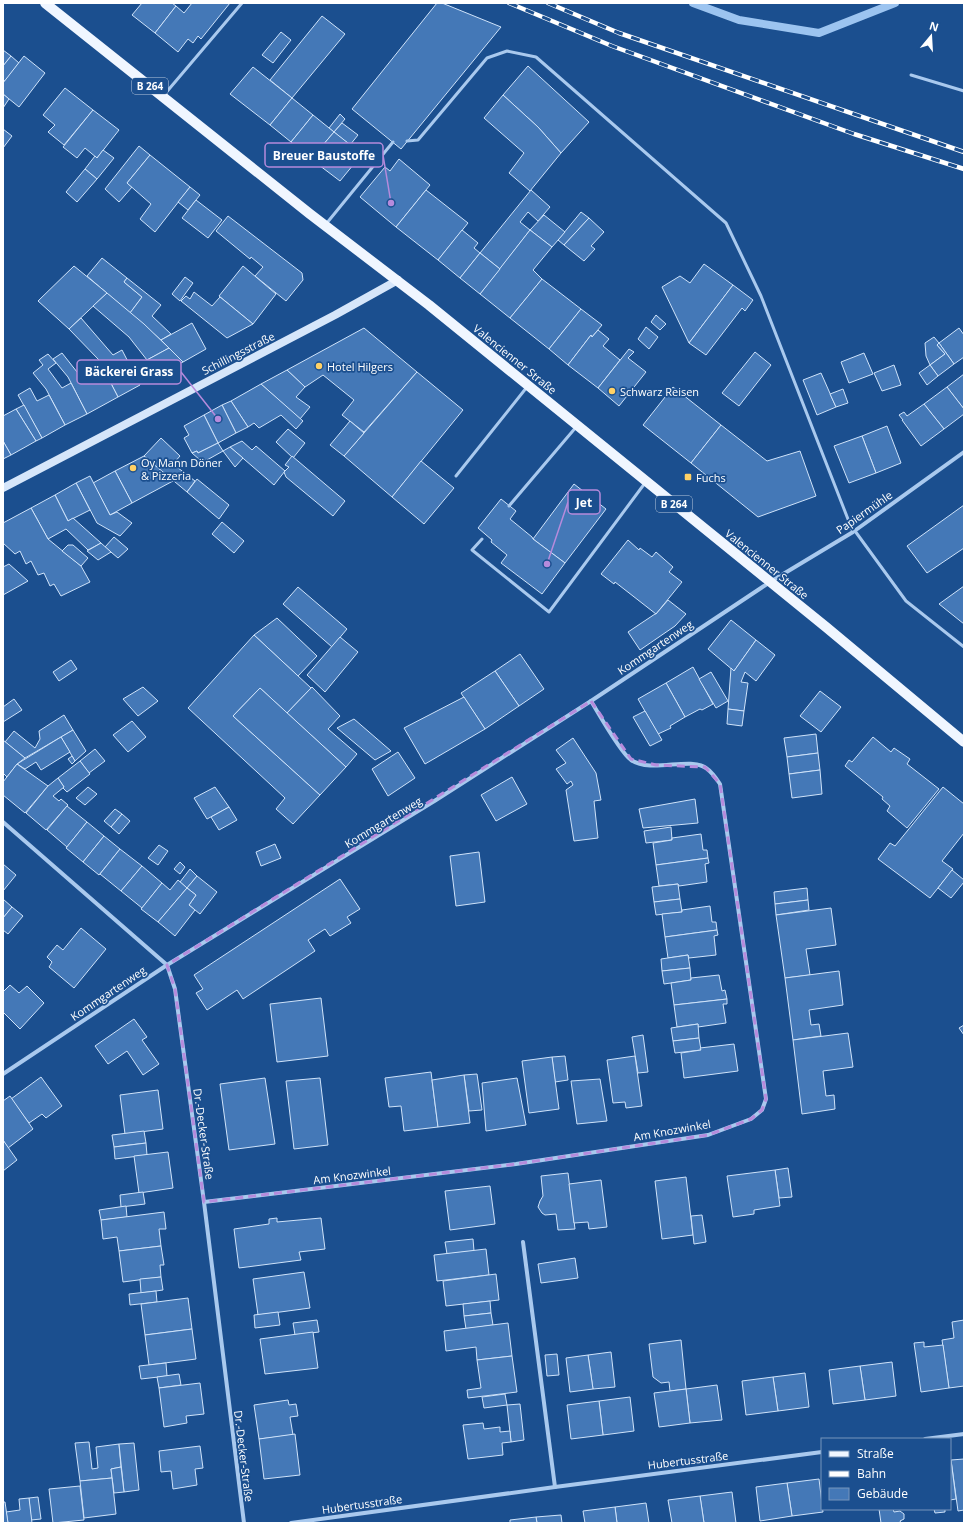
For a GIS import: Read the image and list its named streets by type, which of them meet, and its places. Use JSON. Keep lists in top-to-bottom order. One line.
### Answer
{"streets":{"main road":["B 264","Schillingsstraße","Valencienner Straße"],"street":["Papiermühle","Kommgartenweg","Am Knozwinkel","Dr.-Decker-Straße","Hubertusstraße"]},"crossings":[["Schillingsstraße","Valencienner Straße"],["Valencienner Straße","Papiermühle"],["Valencienner Straße","Kommgartenweg"],["Papiermühle","Kommgartenweg"],["Kommgartenweg","Am Knozwinkel"],["Kommgartenweg","Dr.-Decker-Straße"],["Am Knozwinkel","Dr.-Decker-Straße"]],"places":{"other":["Breuer Baustoffe","Hotel Hilgers","Schwarz Reisen","Bäckerei Grass","Oy Mann Döner & Pizzeria","Jet"],"transit":["Fuchs"]},"legend":["Straße","Bahn","Gebäude"],"north":"top"}
